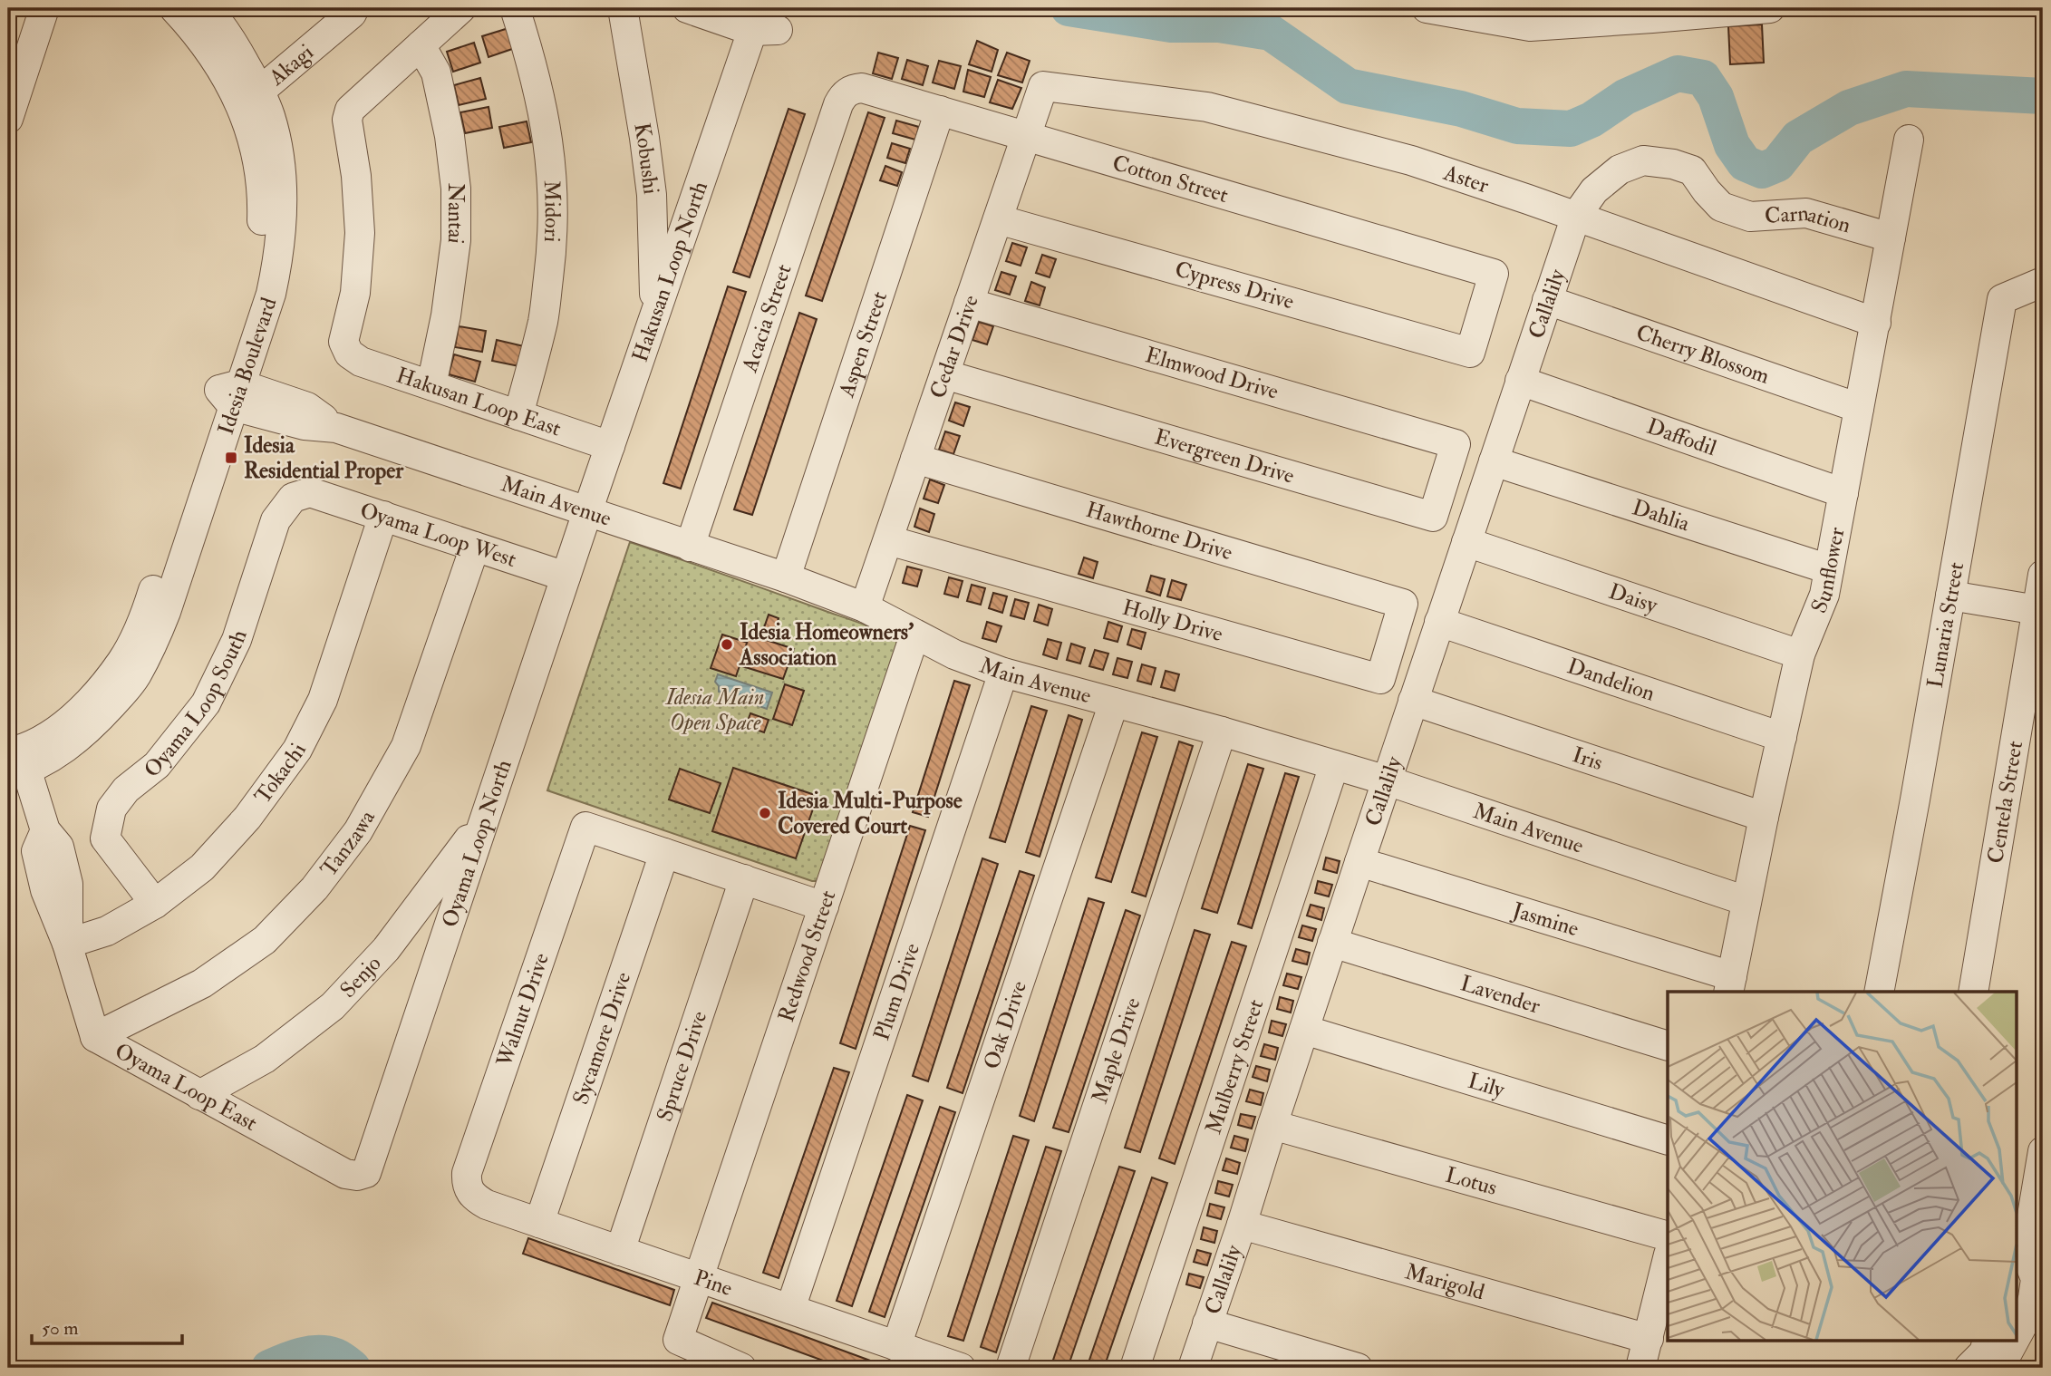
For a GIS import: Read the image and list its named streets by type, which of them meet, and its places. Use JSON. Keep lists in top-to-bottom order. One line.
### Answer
{"streets":{"street":["Akagi","Kobushi","Cotton Street","Aster","Midori","Nantai","Carnation","Hakusan Loop North","Cypress Drive","Callalily","Acacia Street","Aspen Street","Cedar Drive","Cherry Blossom","Idesia Boulevard","Elmwood Drive","Hakusan Loop East","Daffodil","Evergreen Drive","Main Avenue","Dahlia","Hawthorne Drive","Oyama Loop West","Sunflower","Daisy","Holly Drive","Lunaria Street","Dandelion","Oyama Loop South","Iris","Tokachi","Centela Street","Tanzawa","Oyama Loop North","Jasmine","Redwood Street","Senjo","Plum Drive","Lavender","Walnut Drive","Oak Drive","Sycamore Drive","Maple Drive","Spruce Drive","Mulberry Street","Lily","Oyama Loop East","Lotus","Marigold","Pine"]},"crossings":[["Akagi","Idesia Boulevard"],["Kobushi","Hakusan Loop North"],["Cotton Street","Cypress Drive"],["Cotton Street","Acacia Street"],["Cotton Street","Aspen Street"],["Cotton Street","Cedar Drive"],["Aster","Carnation"],["Aster","Callalily"],["Aster","Cedar Drive"],["Aster","Sunflower"],["Midori","Hakusan Loop East"],["Nantai","Hakusan Loop East"],["Carnation","Callalily"],["Carnation","Sunflower"],["Hakusan Loop North","Hakusan Loop East"],["Hakusan Loop North","Main Avenue"],["Hakusan Loop North","Oyama Loop North"],["Cypress Drive","Cedar Drive"],["Callalily","Cherry Blossom"],["Callalily","Daffodil"],["Callalily","Main Avenue"],["Callalily","Dahlia"],["Callalily","Daisy"],["Callalily","Dandelion"],["Callalily","Iris"],["Callalily","Jasmine"],["Callalily","Lavender"],["Callalily","Lily"],["Callalily","Lotus"],["Callalily","Marigold"],["Acacia Street","Main Avenue"],["Aspen Street","Main Avenue"],["Cedar Drive","Elmwood Drive"],["Cedar Drive","Evergreen Drive"],["Cedar Drive","Main Avenue"],["Cedar Drive","Hawthorne Drive"],["Cedar Drive","Holly Drive"],["Cherry Blossom","Sunflower"],["Idesia Boulevard","Main Avenue"],["Idesia Boulevard","Oyama Loop East"],["Elmwood Drive","Evergreen Drive"],["Daffodil","Sunflower"],["Main Avenue","Sunflower"],["Main Avenue","Oyama Loop North"],["Main Avenue","Redwood Street"],["Main Avenue","Plum Drive"],["Main Avenue","Oak Drive"],["Main Avenue","Maple Drive"],["Main Avenue","Mulberry Street"],["Dahlia","Sunflower"],["Hawthorne Drive","Holly Drive"],["Oyama Loop West","Oyama Loop South"],["Oyama Loop West","Tokachi"],["Oyama Loop West","Tanzawa"],["Oyama Loop West","Oyama Loop North"],["Sunflower","Daisy"],["Sunflower","Dandelion"],["Sunflower","Iris"],["Sunflower","Jasmine"],["Oyama Loop South","Tokachi"],["Tokachi","Oyama Loop East"],["Tanzawa","Oyama Loop East"],["Oyama Loop North","Senjo"],["Oyama Loop North","Oyama Loop East"],["Redwood Street","Pine"],["Senjo","Oyama Loop East"],["Plum Drive","Pine"],["Walnut Drive","Sycamore Drive"],["Walnut Drive","Pine"],["Oak Drive","Pine"],["Sycamore Drive","Pine"],["Spruce Drive","Pine"]],"parks":["Idesia Main Open Space"],"places":{"transit":["Idesia Residential Proper"],"other":["Idesia Homeowners' Association","Idesia Multi-Purpose Covered Court"]},"scale_bar":"50 m"}
